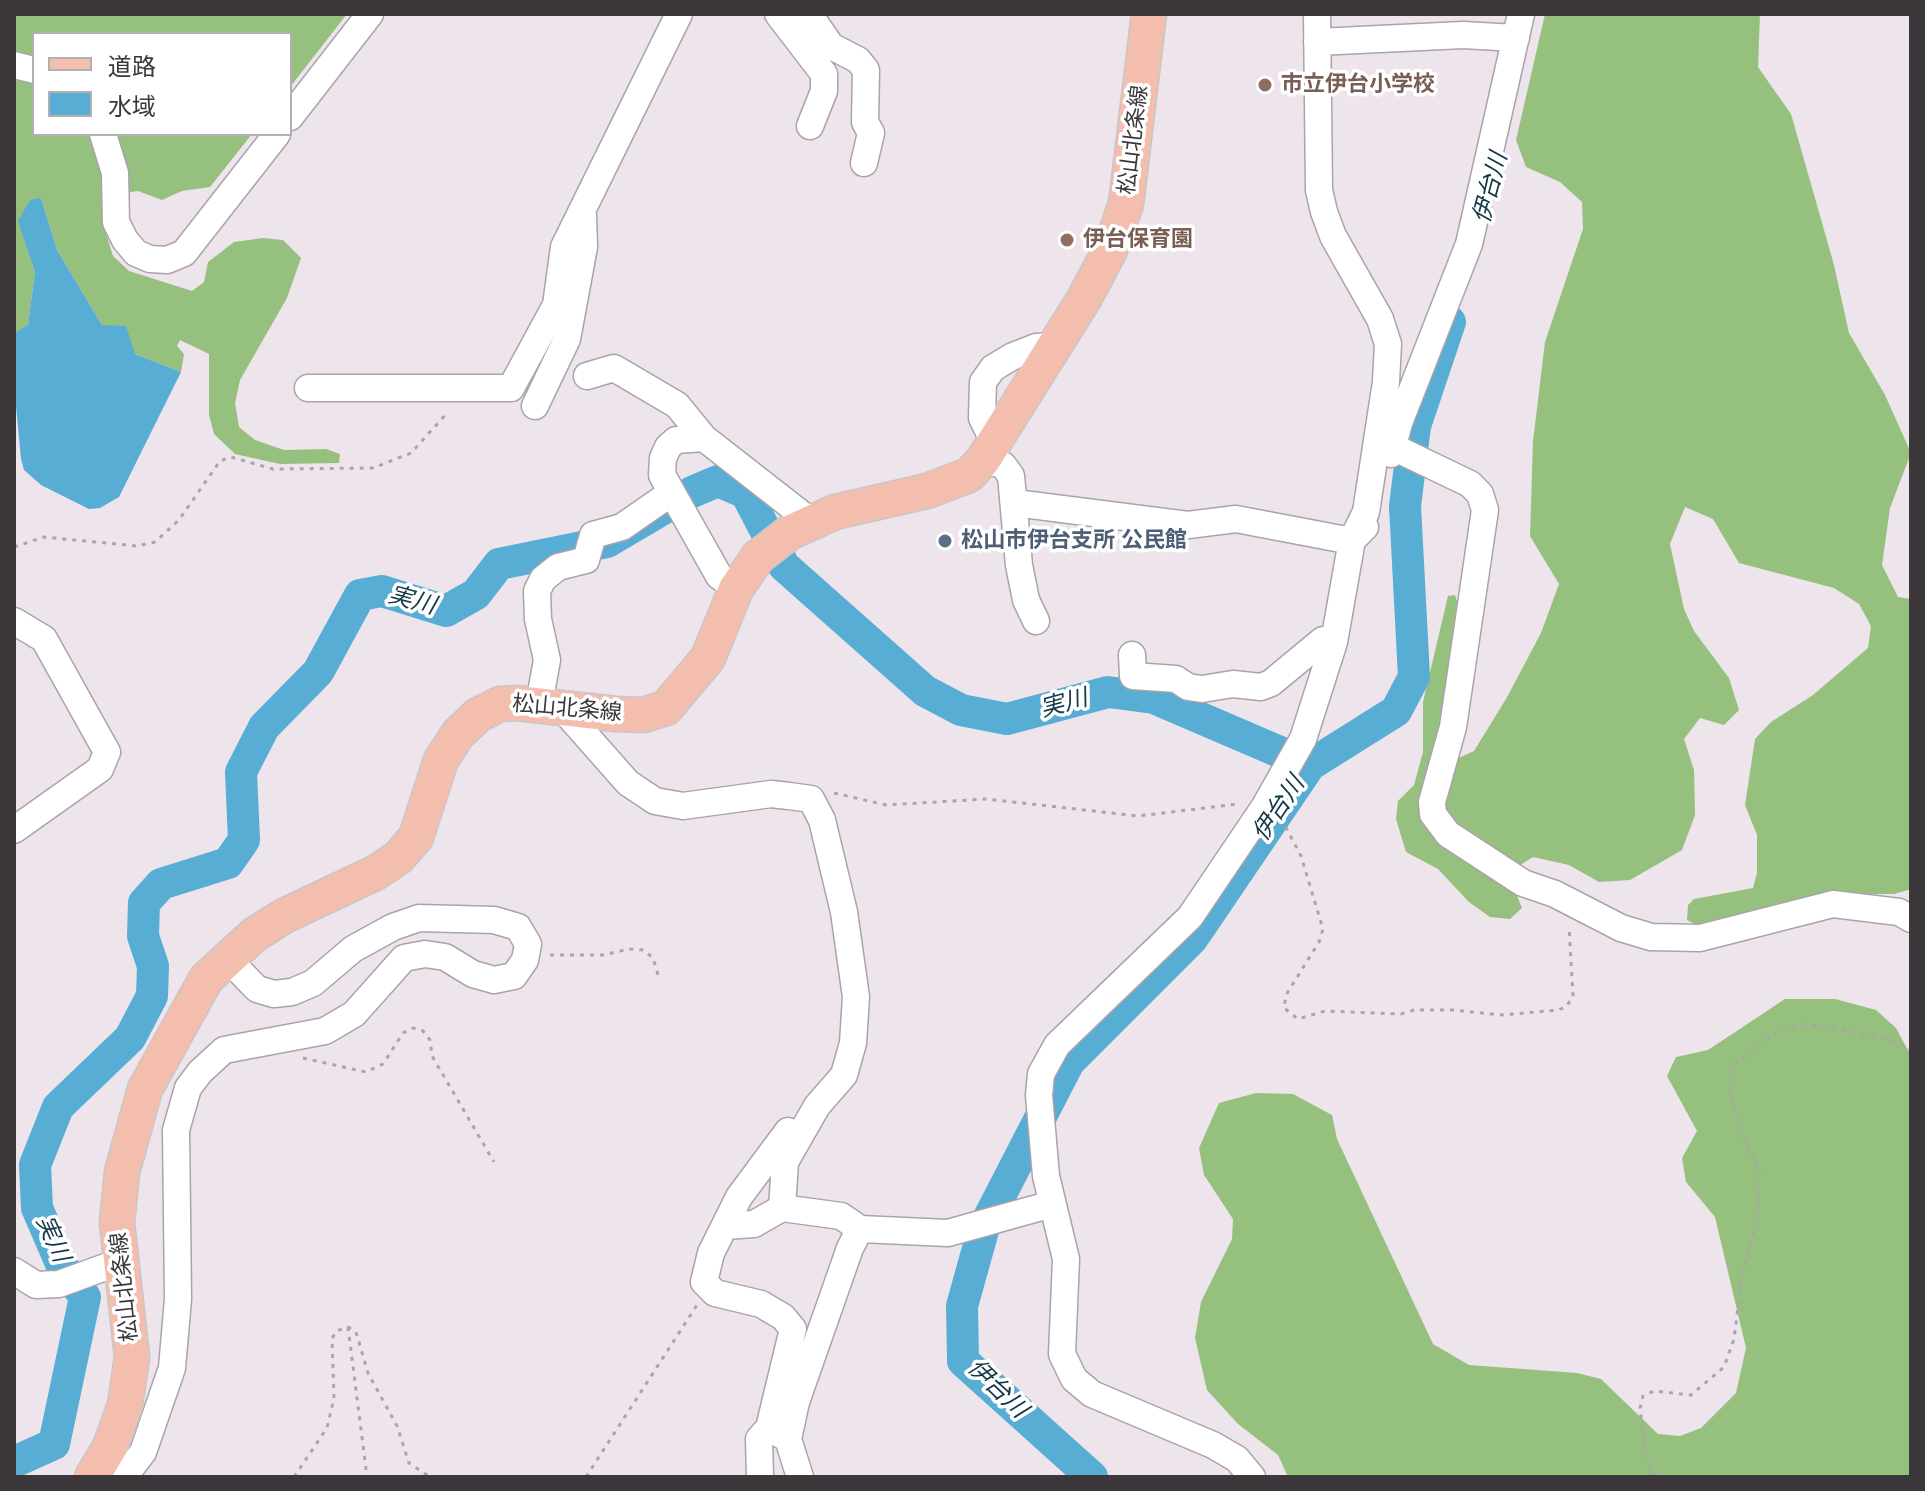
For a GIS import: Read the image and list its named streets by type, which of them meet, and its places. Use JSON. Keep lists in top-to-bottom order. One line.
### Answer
{"streets":{"main road":["松山北条線"]},"water":["伊台川","実川"],"places":["市立伊台小学校","伊台保育園","松山市伊台支所 公民館"],"legend":["道路","水域"]}
